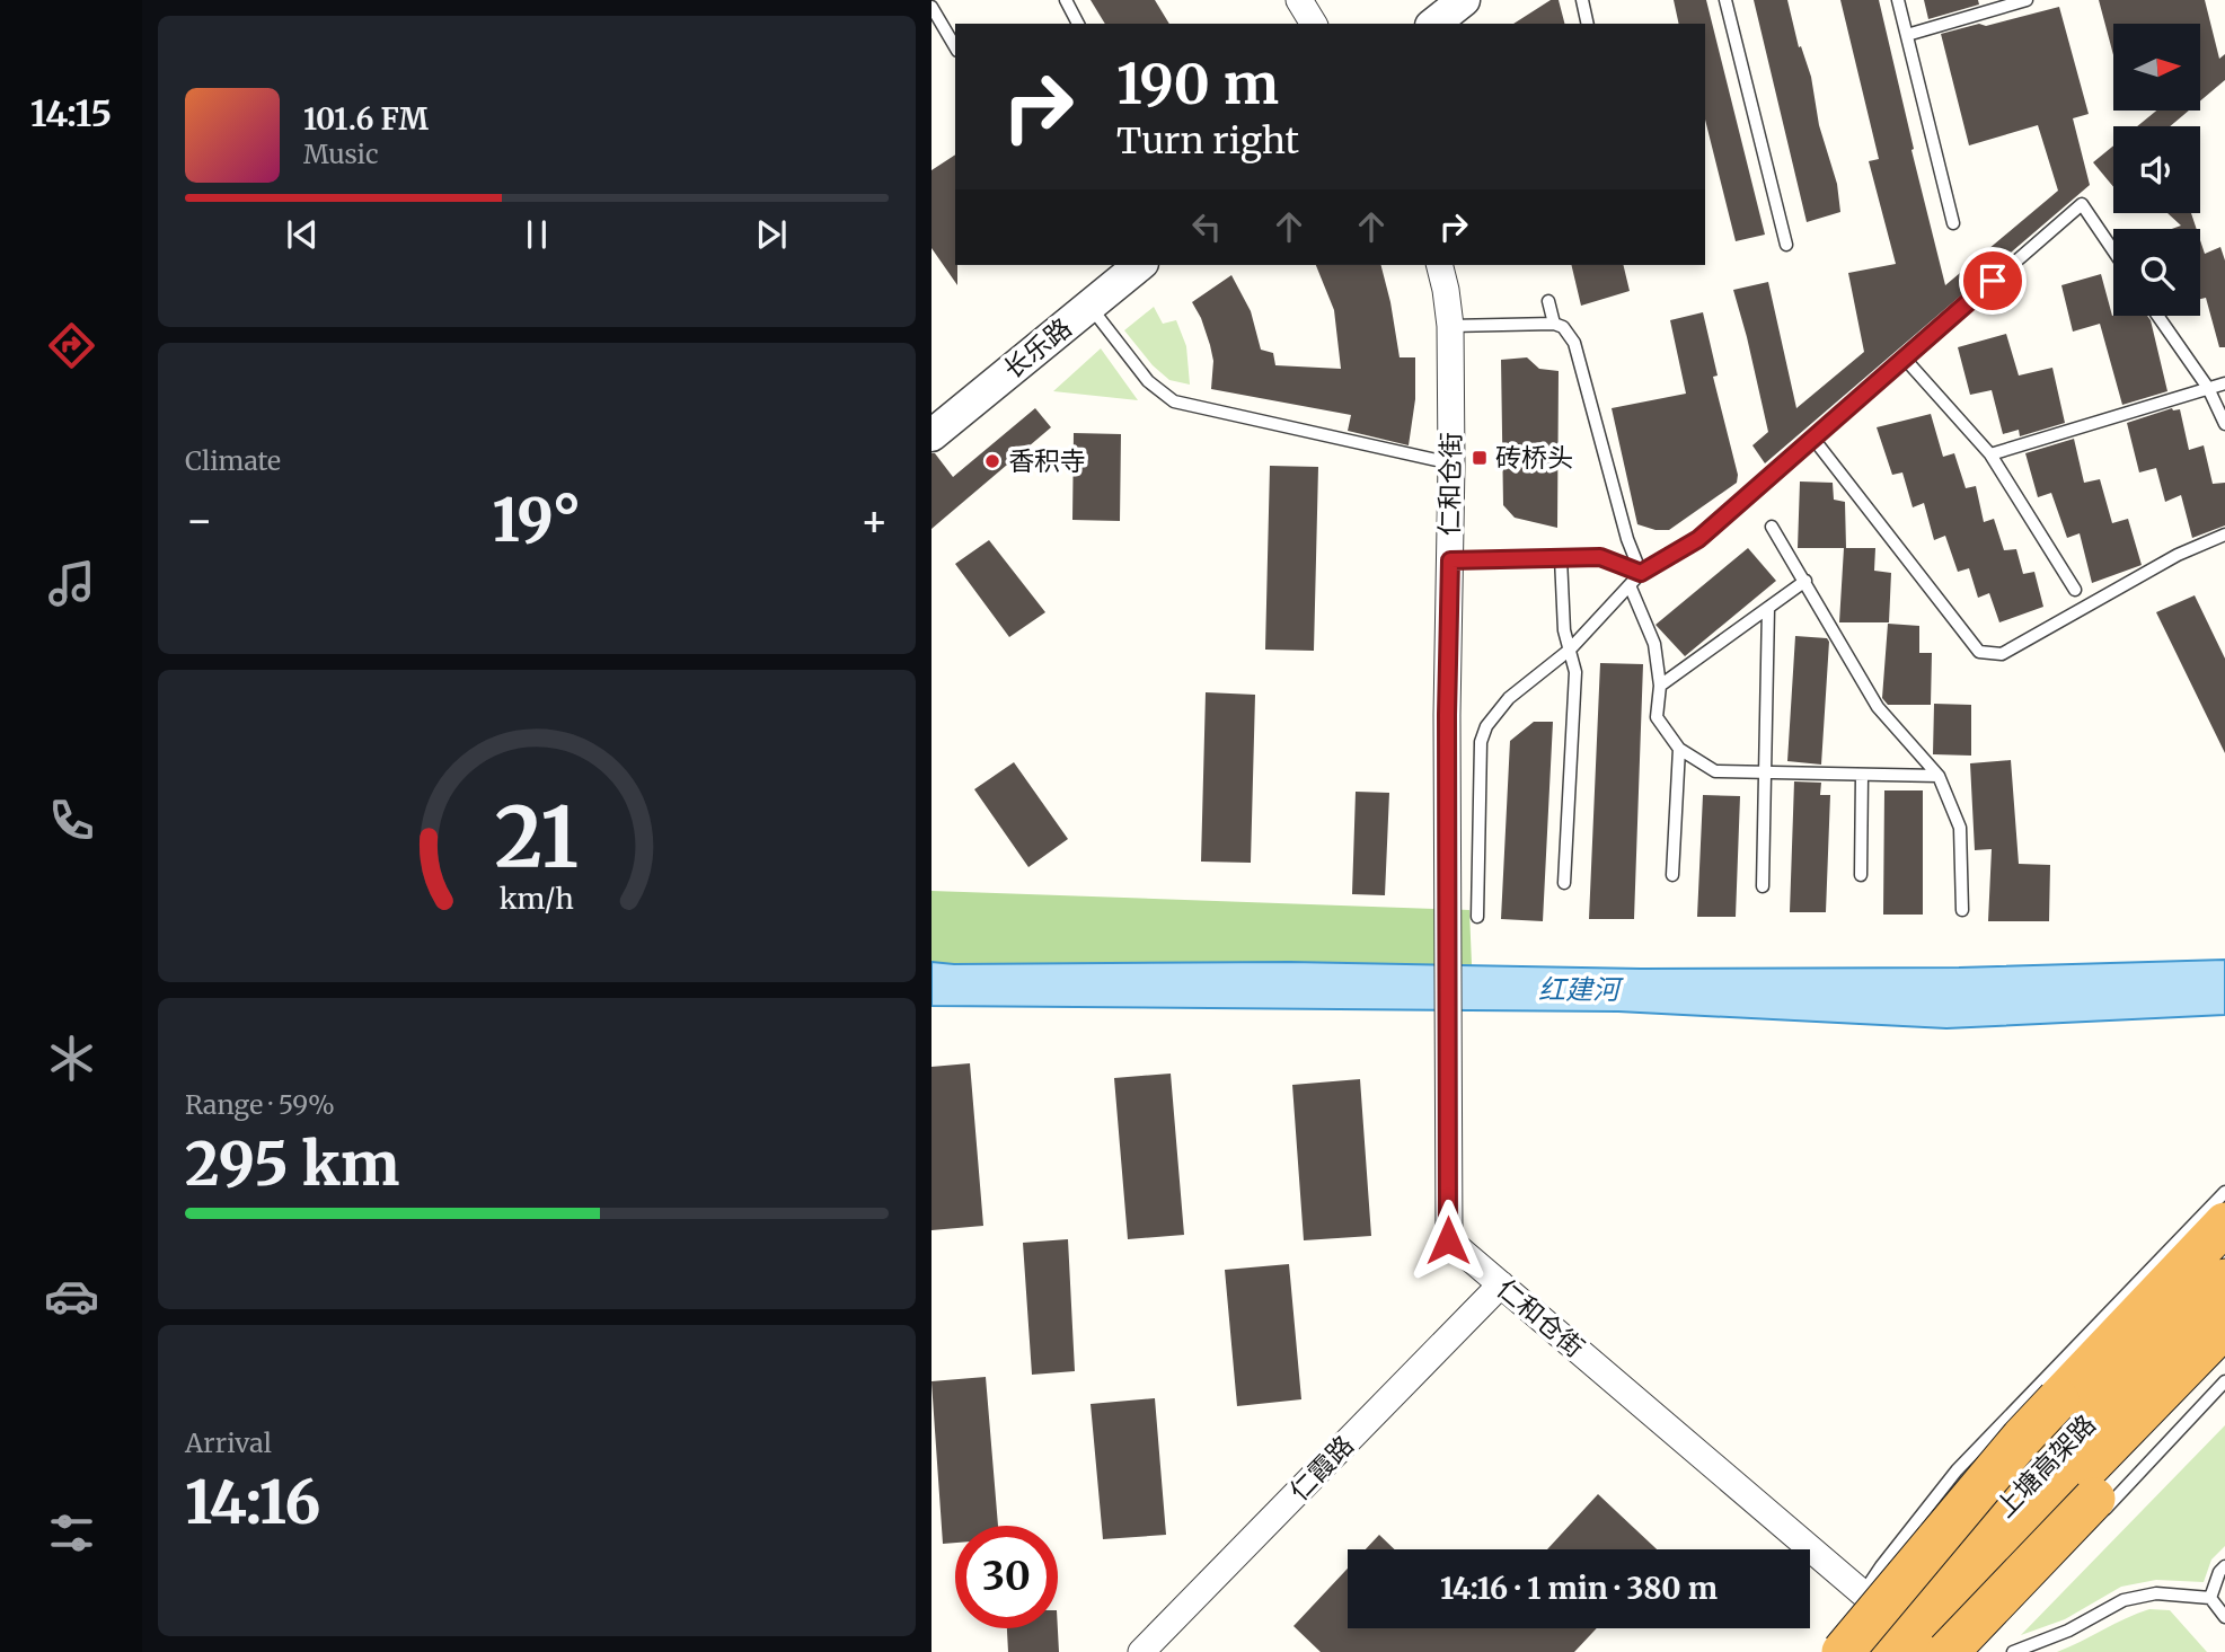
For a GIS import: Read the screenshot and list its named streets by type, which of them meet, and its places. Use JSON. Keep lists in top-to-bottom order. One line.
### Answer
{"streets":{"highway":["上塘高架路"],"street":["长乐路","仁和仓街","仁霞路"]},"crossings":[["仁和仓街","仁霞路"]],"water":["红建河"],"places":{"transit":["砖桥头"],"other":["香积寺"]},"north":"right","page":{"tabs":"14:15","turn":["190 m","Turn right"],"song":["101.6 FM","Music"],"tile":["Climate",["Range · 59%","295 km"],["Arrival","14:16"]],"heat":["−","19°","+"],"limit":"30","trip":"14:16 · 1 min · 380 m","gauge":["21","km/h"]}}
